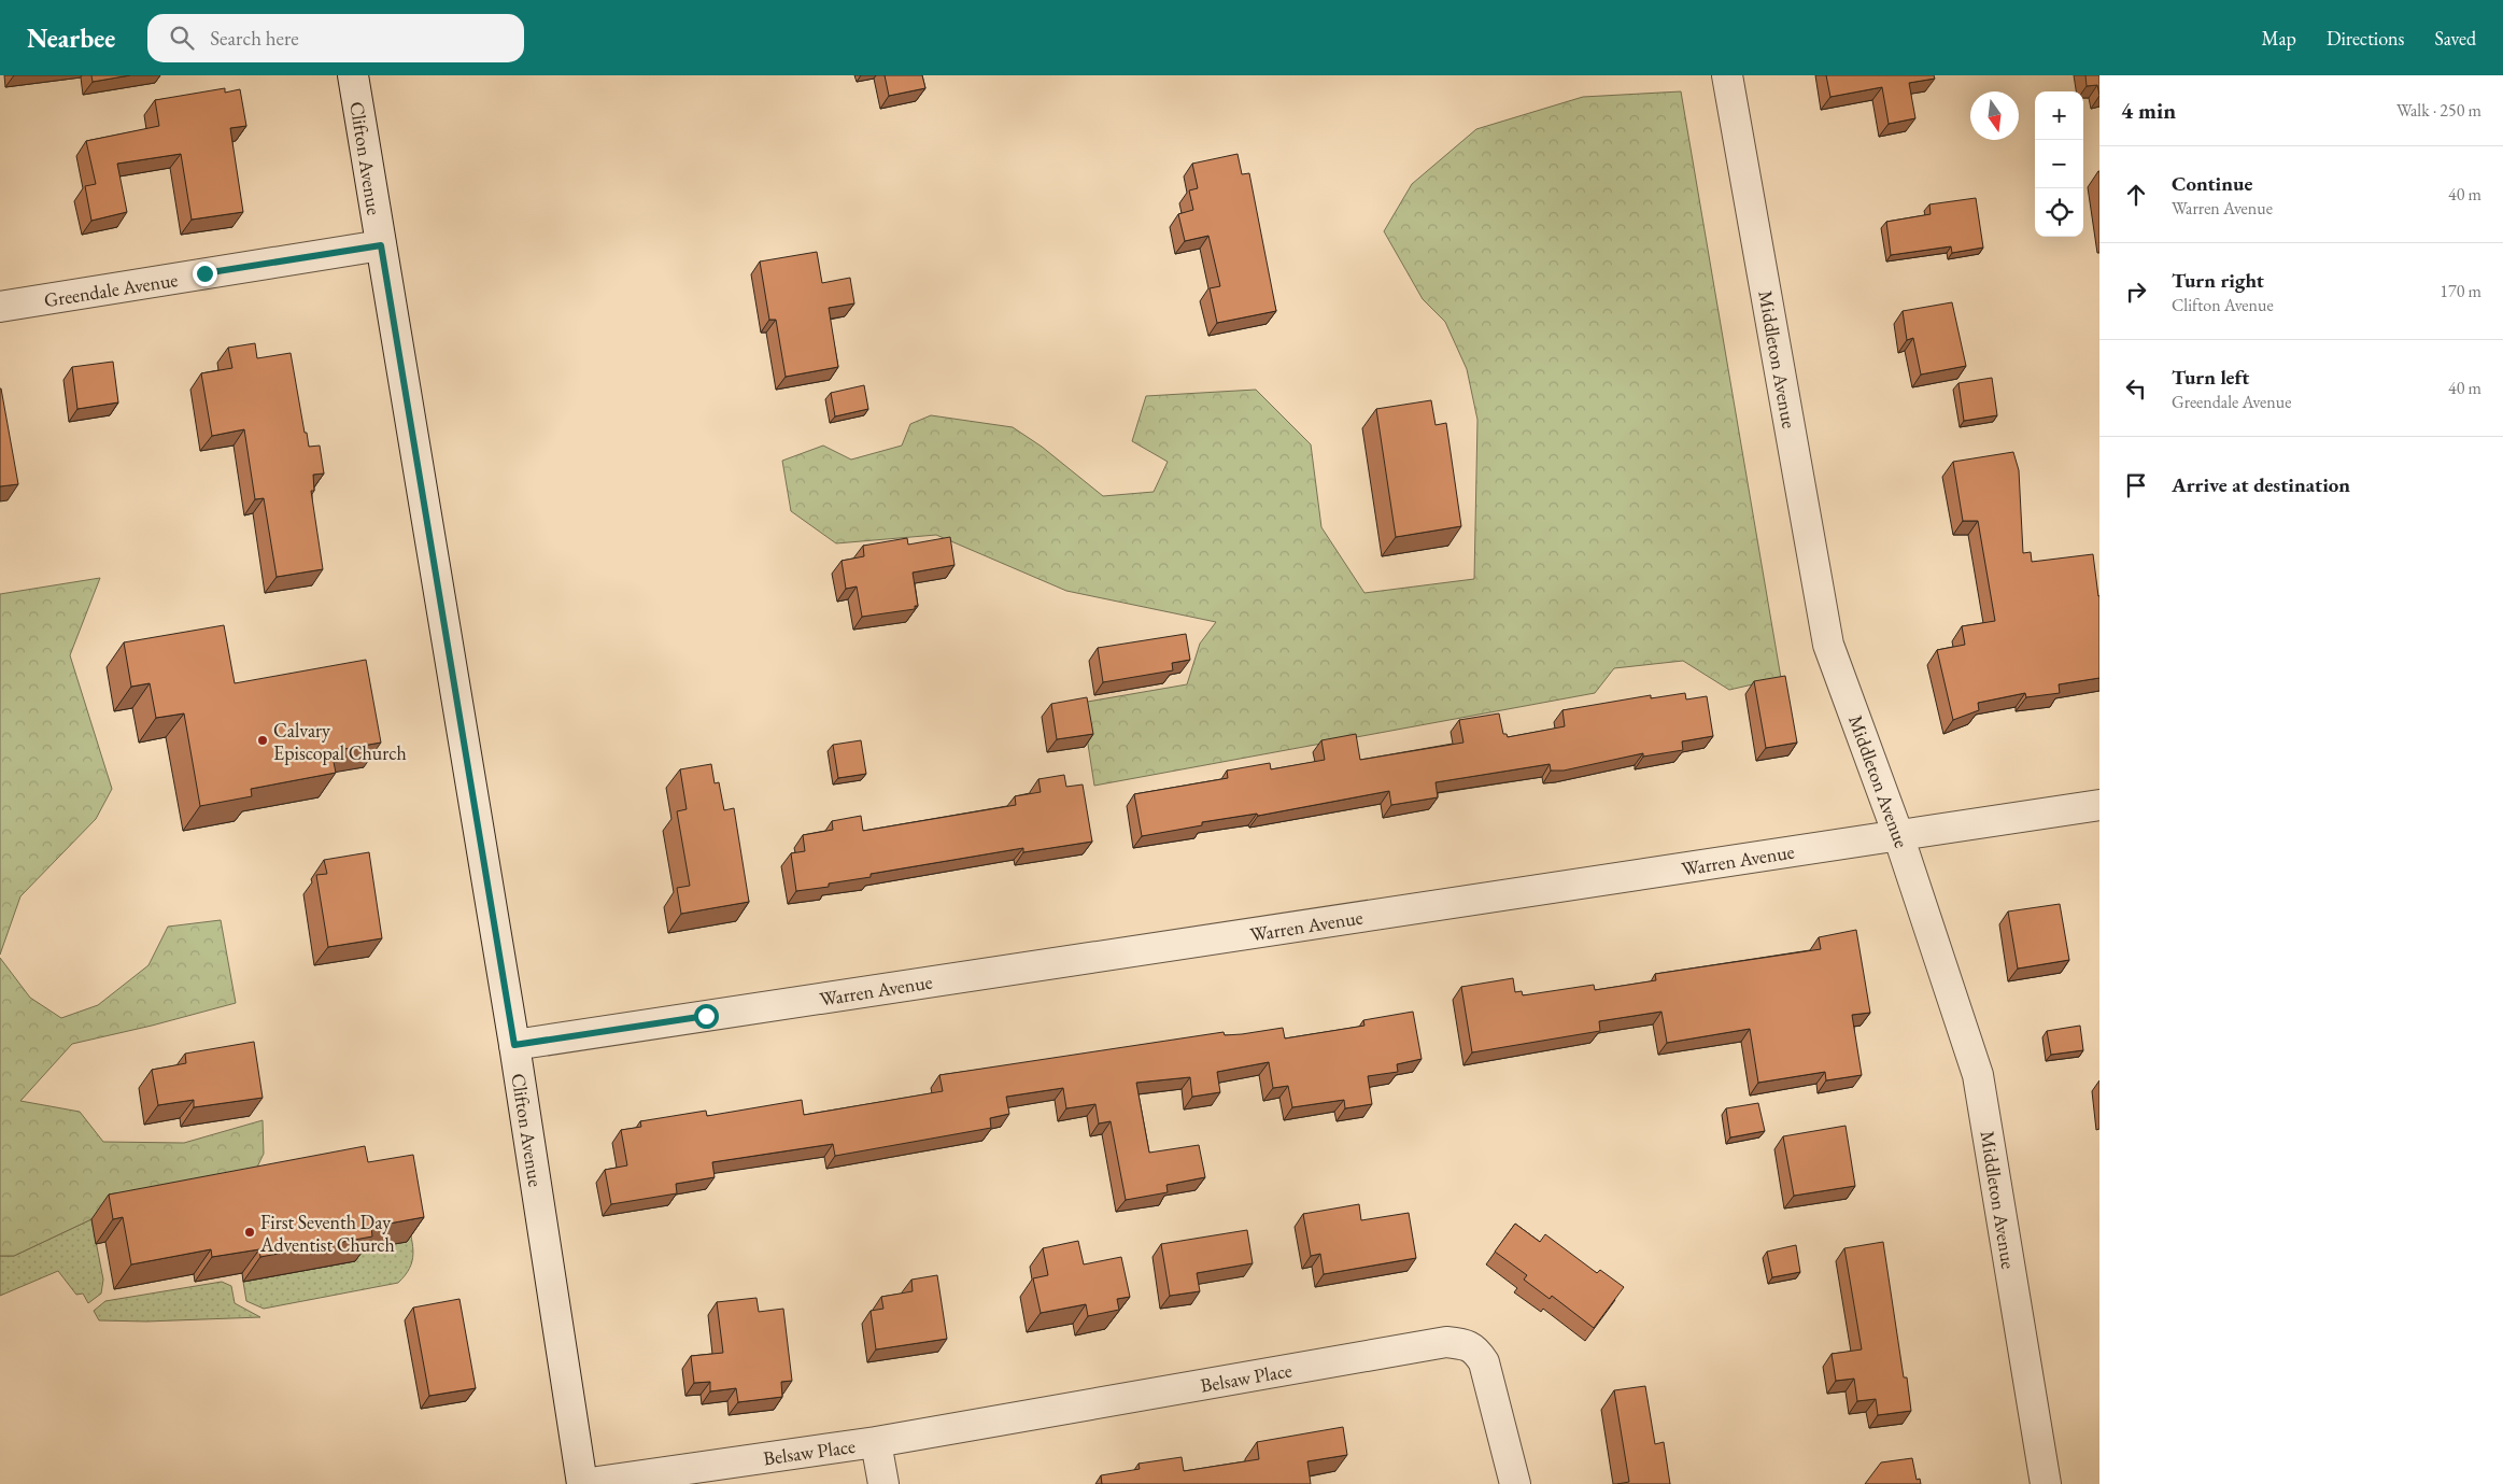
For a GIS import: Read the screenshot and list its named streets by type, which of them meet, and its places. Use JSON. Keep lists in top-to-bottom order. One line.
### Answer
{"streets":{"street":["Clifton Avenue","Greendale Avenue","Middleton Avenue","Warren Avenue","Belsaw Place"]},"crossings":[["Clifton Avenue","Greendale Avenue"],["Clifton Avenue","Warren Avenue"],["Clifton Avenue","Belsaw Place"],["Middleton Avenue","Warren Avenue"]],"places":["Calvary Episcopal Church","First Seventh Day Adventist Church"],"north":"bottom","page":{"header":"Nearbee","search":"Search here","nav":["Map","Directions","Saved"],"heading":["4 min","Walk · 250 m"],"map_buttons":["+","−"],"list":[["Continue","Warren Avenue","40 m"],["Turn right","Clifton Avenue","170 m"],["Turn left","Greendale Avenue","40 m"],"Arrive at destination"]}}
